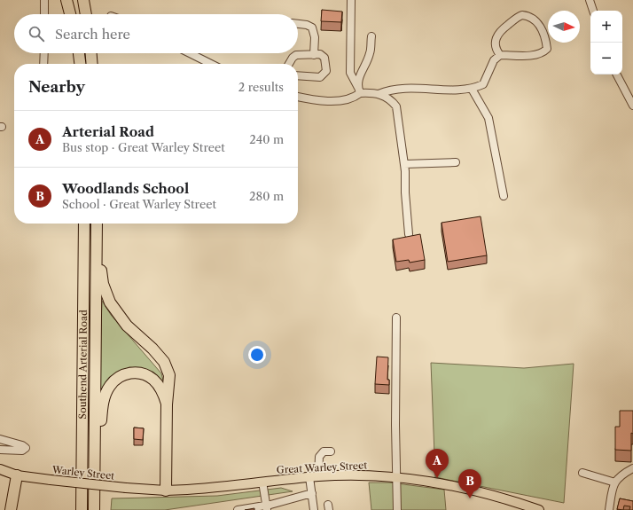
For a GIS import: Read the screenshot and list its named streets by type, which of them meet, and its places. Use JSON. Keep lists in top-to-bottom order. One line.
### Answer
{"streets":{"highway":["Southend Arterial Road"],"main road":["Great Warley Street","Warley Street"]},"crossings":[["Great Warley Street","Warley Street"]],"north":"right","page":{"map_buttons":["+","−"],"search":"Search here","heading":["Nearby","2 results"],"list":[{"mark":"A","name":"Arterial Road","note":"Bus stop · Great Warley Street","value":"240 m"},{"mark":"B","name":"Woodlands School","note":"School · Great Warley Street","value":"280 m"}],"pins":["A","B"]}}
